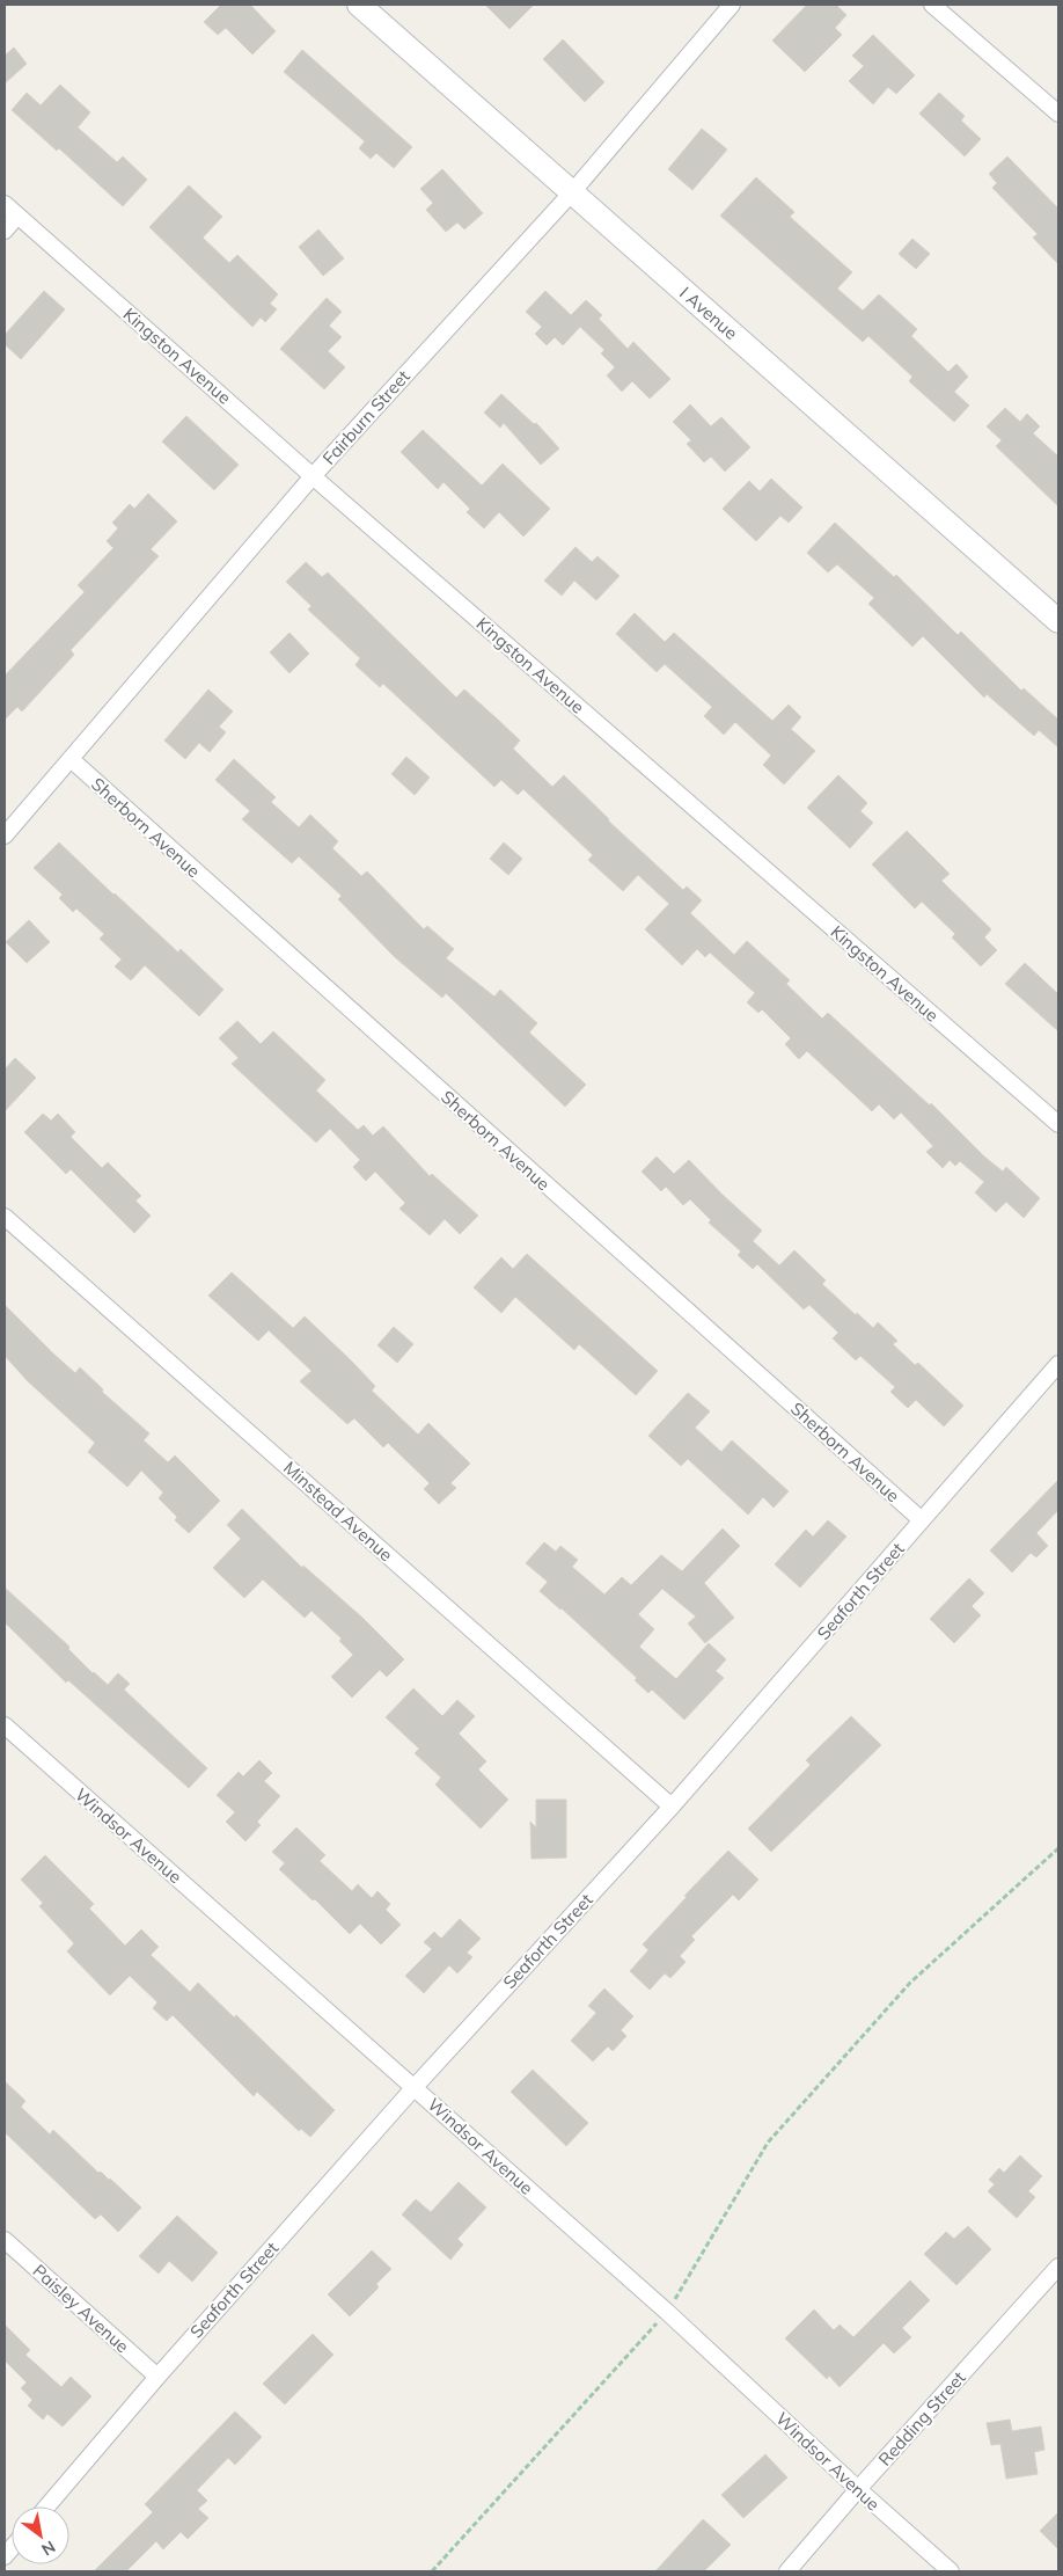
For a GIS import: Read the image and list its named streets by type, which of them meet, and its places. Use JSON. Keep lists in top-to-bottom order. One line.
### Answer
{"streets":{"main road":["I Avenue"],"street":["Kingston Avenue","Fairburn Street","Sherborn Avenue","Minstead Avenue","Seaforth Street","Windsor Avenue","Paisley Avenue","Redding Street"]},"crossings":[["I Avenue","Fairburn Street"],["Kingston Avenue","Fairburn Street"],["Fairburn Street","Sherborn Avenue"],["Sherborn Avenue","Seaforth Street"],["Minstead Avenue","Seaforth Street"],["Seaforth Street","Windsor Avenue"],["Seaforth Street","Paisley Avenue"],["Windsor Avenue","Redding Street"]],"north":"bottom right"}
